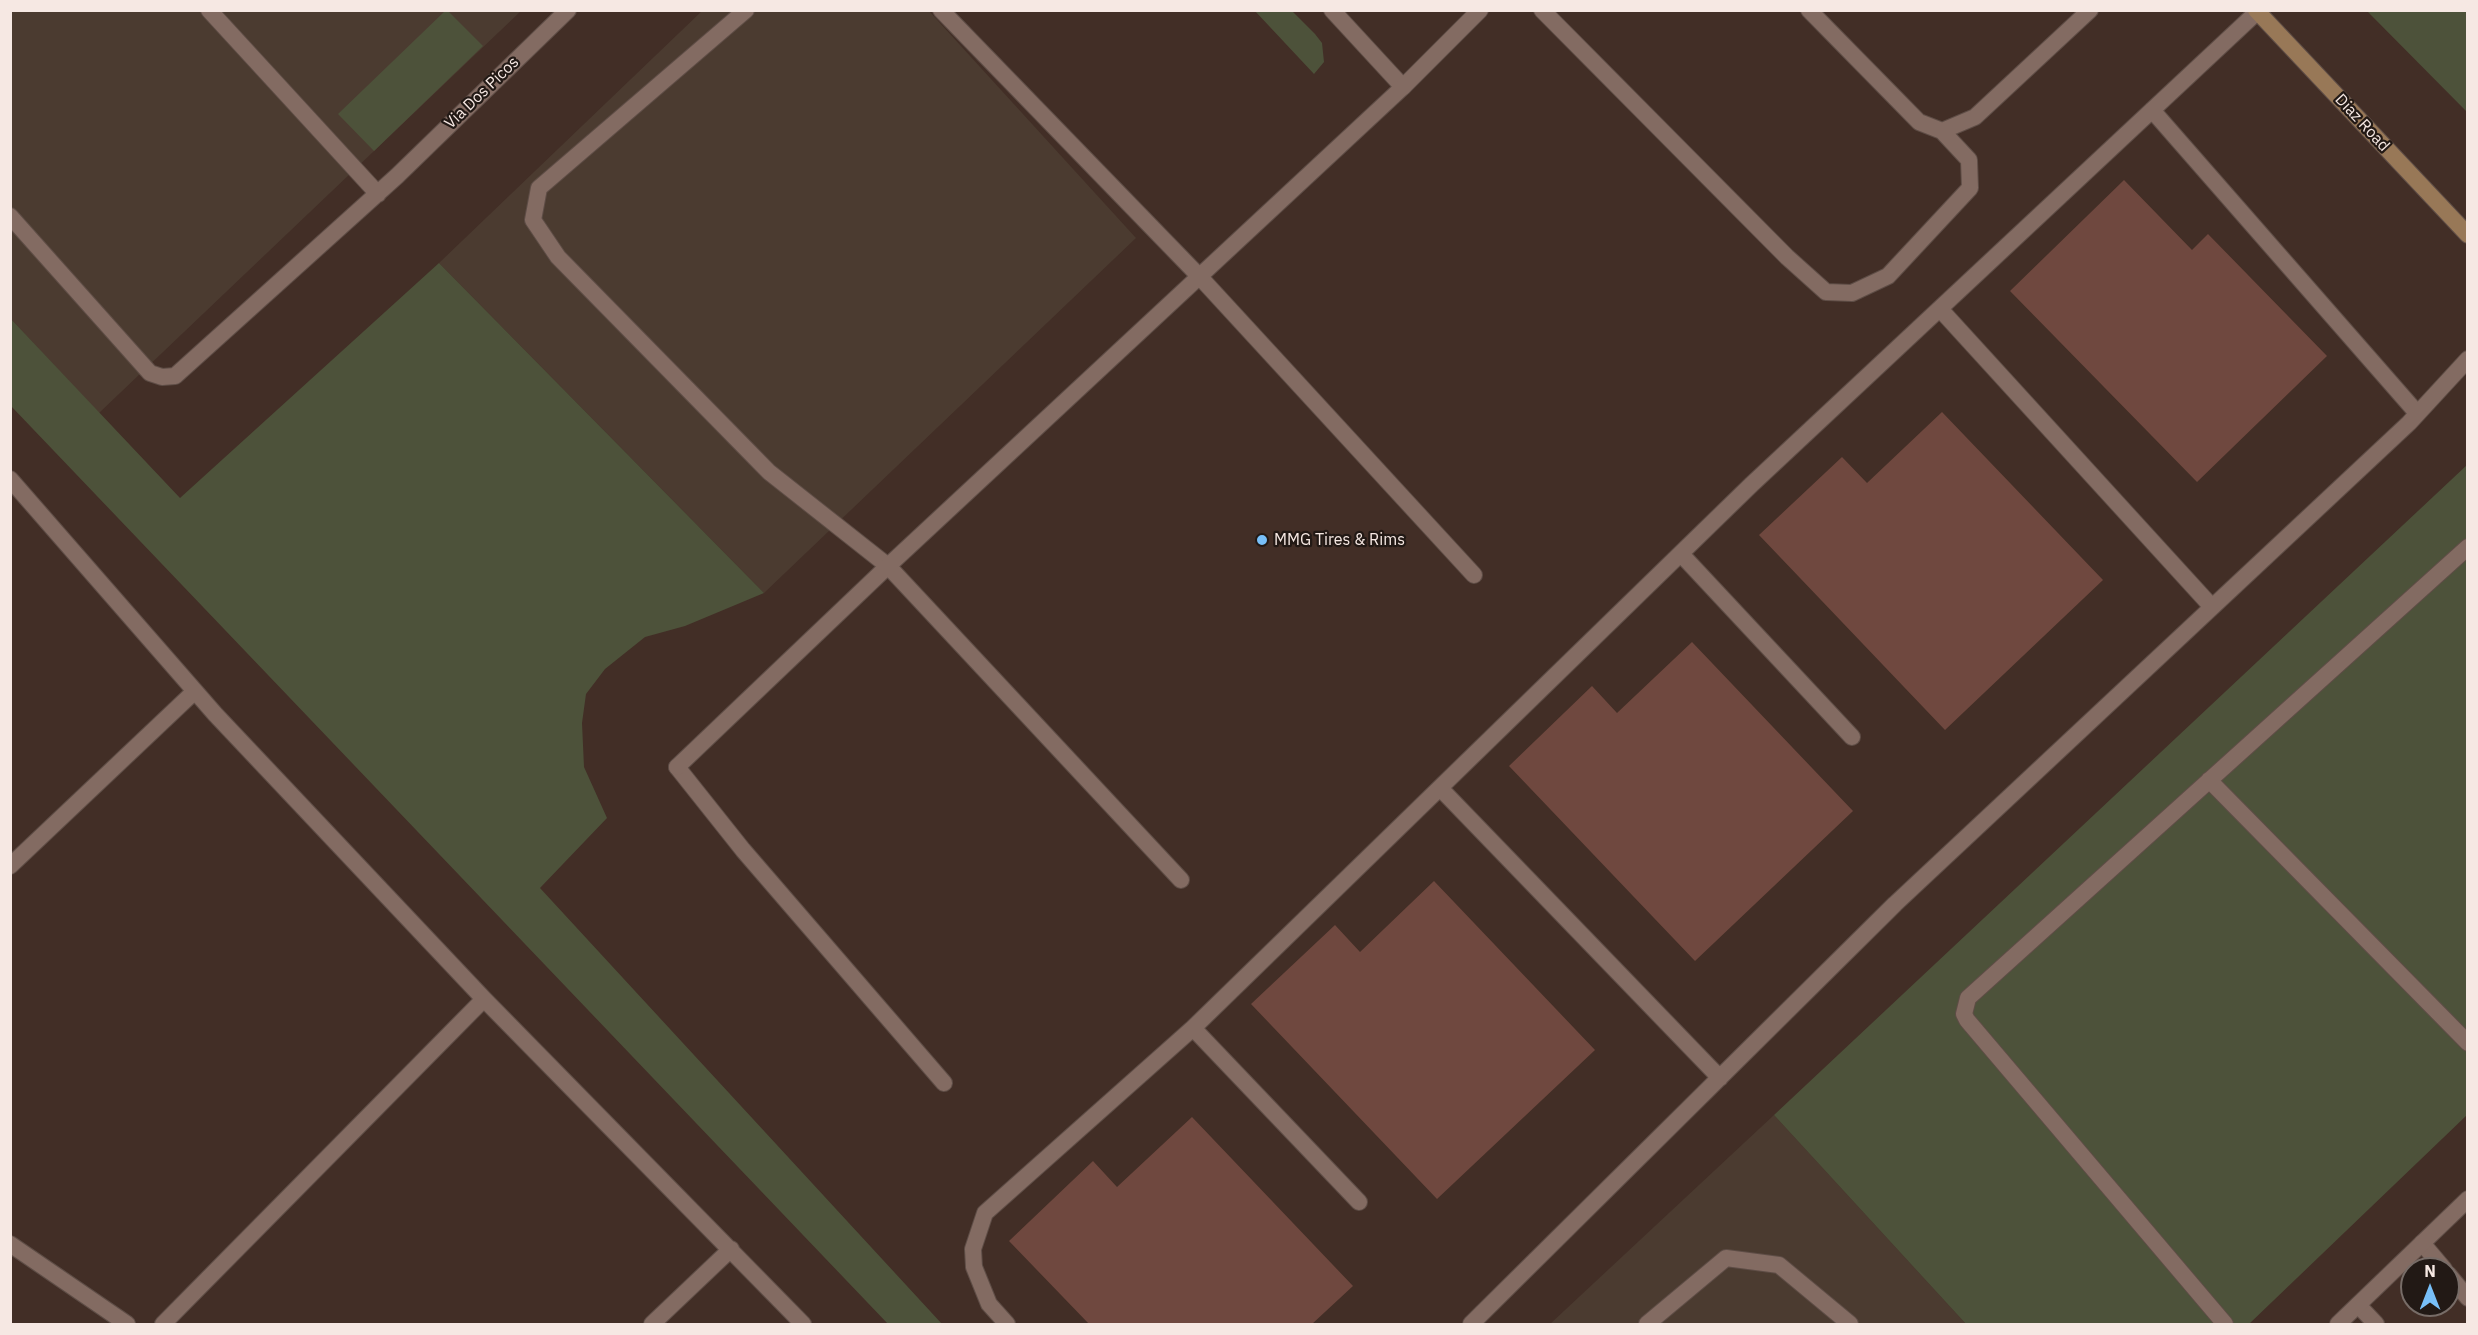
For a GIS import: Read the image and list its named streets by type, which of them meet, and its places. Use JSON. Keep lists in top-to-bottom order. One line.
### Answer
{"streets":{"main road":["Diaz Road"],"street":["Via Dos Picos"]},"places":["MMG Tires & Rims"],"north":"top"}
